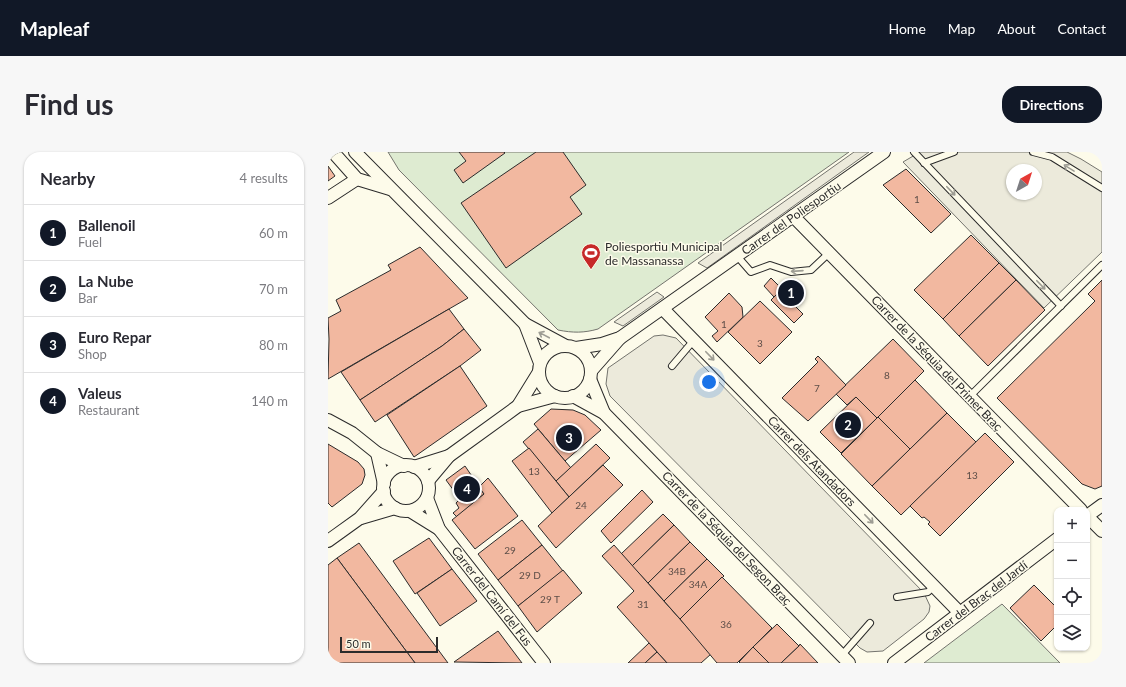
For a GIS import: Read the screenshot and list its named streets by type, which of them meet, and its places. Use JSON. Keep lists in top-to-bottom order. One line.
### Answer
{"streets":{"street":["Carrer del Poliesportiu","Carrer de la Séquia del Primer Braç","Carrer dels Atandadors","Carrer de la Séquia del Segon Braç","Carrer del Camí del Fus","Carrer del Braç del Jardí"]},"crossings":[["Carrer del Poliesportiu","Carrer de la Séquia del Primer Braç"],["Carrer del Poliesportiu","Carrer dels Atandadors"],["Carrer del Poliesportiu","Carrer de la Séquia del Segon Braç"],["Carrer dels Atandadors","Carrer del Braç del Jardí"]],"one_way":["Carrer dels Atandadors"],"places":{"sports":["Poliesportiu Municipal de Massanassa"]},"house_numbers":["1","1","3","8","7","13","13","24","29","34B","29 D","34A","29 T","31","36"],"scale_bar":"50 m","north":"top right","page":{"header":"Mapleaf","nav":["Home","Map","About","Contact"],"buttons":"Directions","title":"Find us","heading":["Nearby","4 results"],"list":[{"mark":"1","name":"Ballenoil","note":"Fuel","value":"60 m"},{"mark":"2","name":"La Nube","note":"Bar","value":"70 m"},{"mark":"3","name":"Euro Repar","note":"Shop","value":"80 m"},{"mark":"4","name":"Valeus","note":"Restaurant","value":"140 m"}],"pins":["1","2","3","4"],"map_buttons":["+","−"],"scale":"50 m"}}
